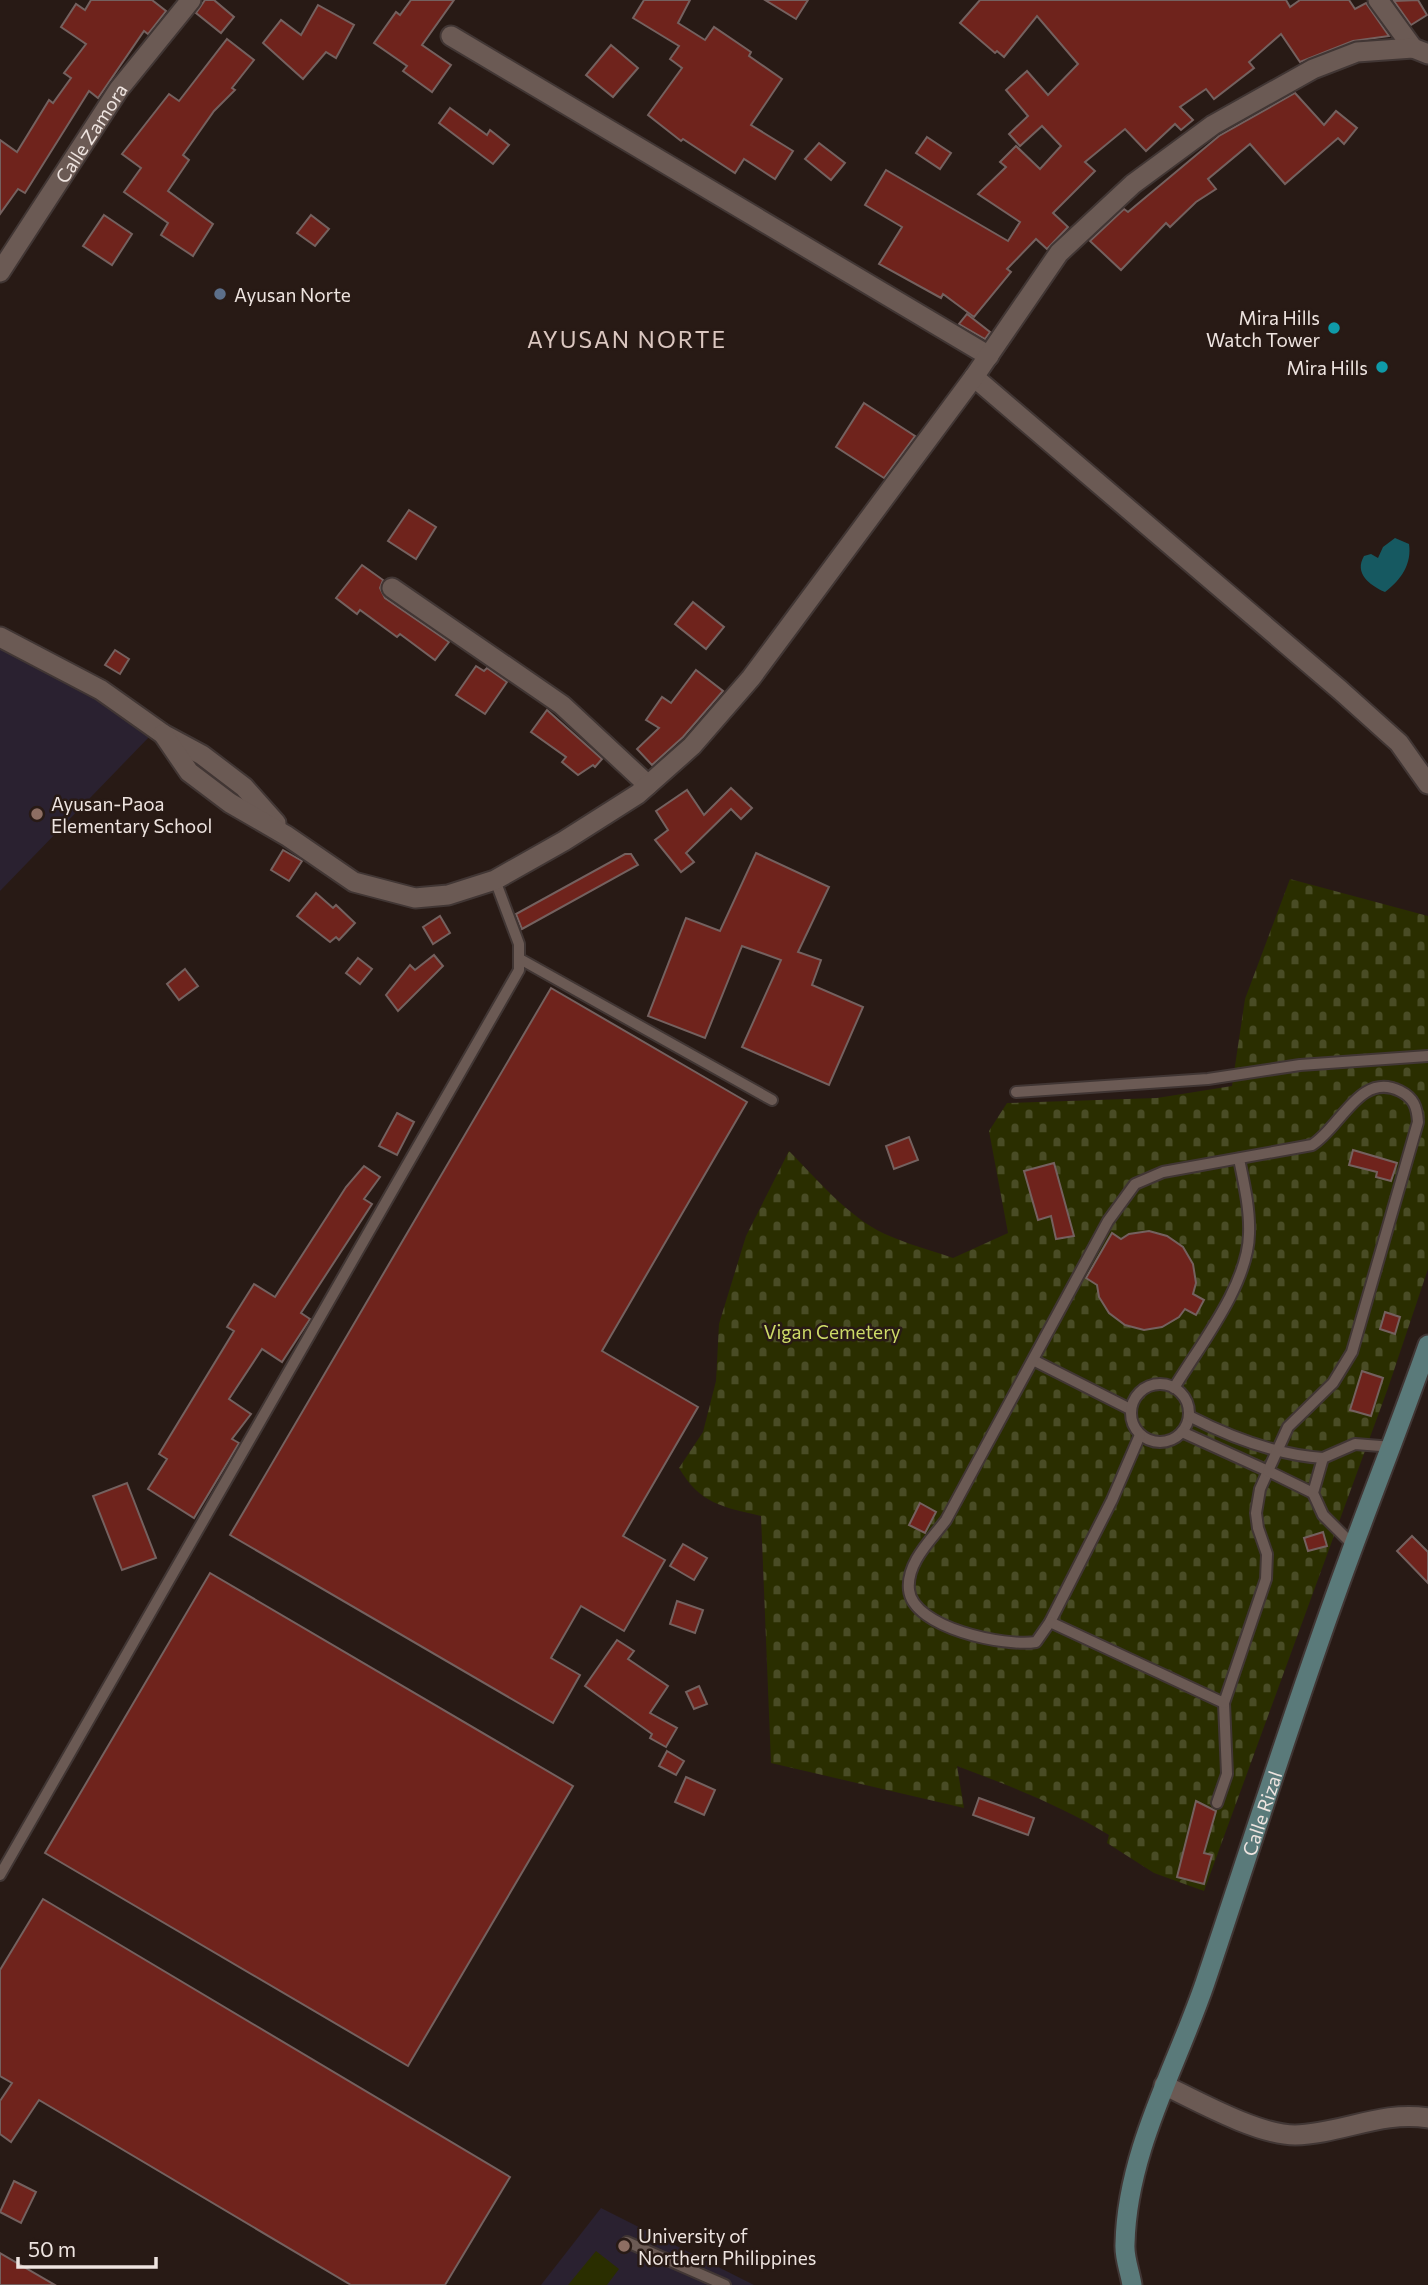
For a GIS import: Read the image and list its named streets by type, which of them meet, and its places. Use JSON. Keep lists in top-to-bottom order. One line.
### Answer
{"streets":{"main road":["Calle Rizal"],"street":["Calle Zamora"]},"districts":["AYUSAN NORTE"],"parks":["Vigan Cemetery"],"places":["Ayusan Norte","Mira Hills Watch Tower","Mira Hills","Ayusan-Paoa Elementary School","University of Northern Philippines"],"scale_bar":"50 m"}
